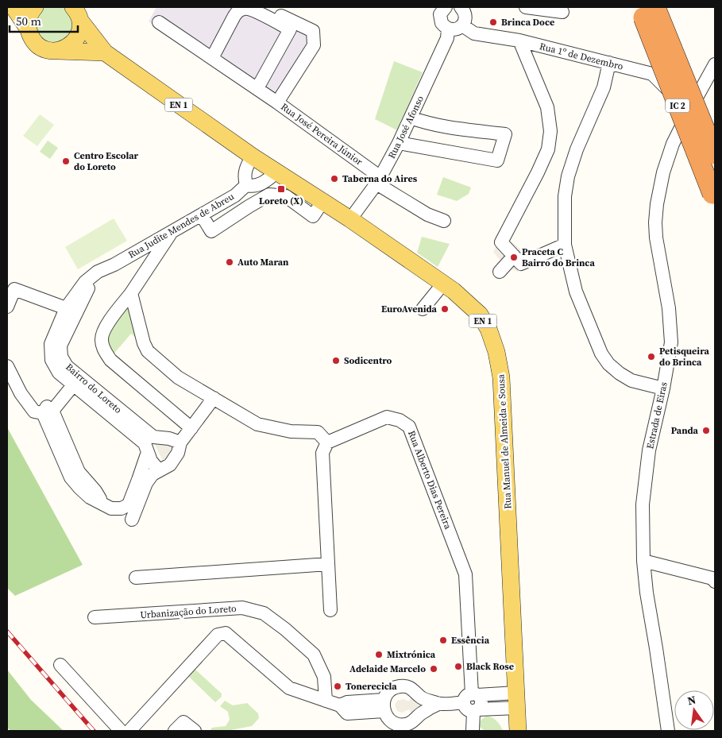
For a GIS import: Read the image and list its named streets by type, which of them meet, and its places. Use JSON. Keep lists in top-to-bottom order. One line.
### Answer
{"streets":{"highway":["IC 2"],"main road":["EN 1","Rua Manuel de Almeida e Sousa"],"street":["Rua 1º de Dezembro","Rua José Afonso","Rua José Pereira Júnior","Rua Judite Mendes de Abreu","Bairro do Loreto","Estrada de Eiras","Rua Alberto Dias Pereira","Urbanização do Loreto"]},"crossings":[["Rua 1º de Dezembro","Estrada de Eiras"],["EN 1","Rua Manuel de Almeida e Sousa"],["Rua José Afonso","Rua José Pereira Júnior"],["Rua José Afonso","Rua Manuel de Almeida e Sousa"],["Rua Judite Mendes de Abreu","Bairro do Loreto"],["Rua Judite Mendes de Abreu","Rua Manuel de Almeida e Sousa"]],"places":{"other":["Brinca Doce","Centro Escolar do Loreto","Taberna do Aires","Praceta C Bairro do Brinca","Auto Maran","EuroAvenida","Petisqueira do Brinca","Sodicentro","Panda","Essência","Mixtrónica","Black Rose","Adelaide Marcelo","Tonerecicla"],"transit":["Loreto (X)"]},"scale_bar":"50 m","north":"top"}
